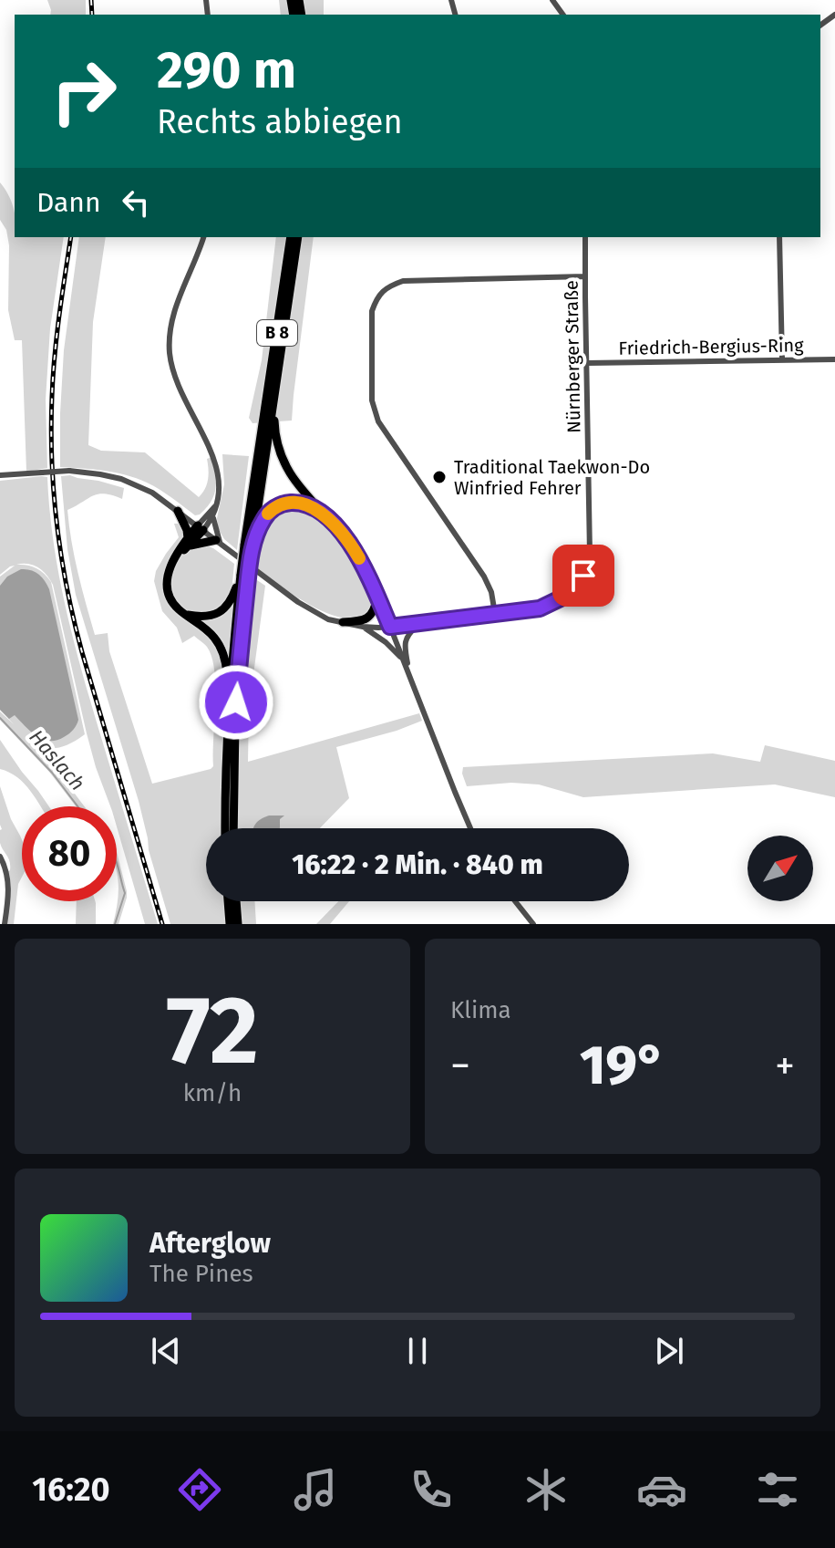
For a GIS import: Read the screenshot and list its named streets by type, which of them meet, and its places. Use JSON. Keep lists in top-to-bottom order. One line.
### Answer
{"streets":{"highway":["B 8"],"street":["Friedrich-Bergius-Ring","Nürnberger Straße"]},"crossings":[["Friedrich-Bergius-Ring","Nürnberger Straße"]],"water":["Haslach"],"places":["Traditional Taekwon-Do Winfried Fehrer"],"north":"top right","page":{"turn":["290 m","Rechts abbiegen"],"then":"Dann","limit":"80","trip":"16:22 · 2 Min. · 840 m","tile":[["72","km/h"],"Klima"],"heat":["−","19°","+"],"song":["Afterglow","The Pines"],"tabs":"16:20"}}
